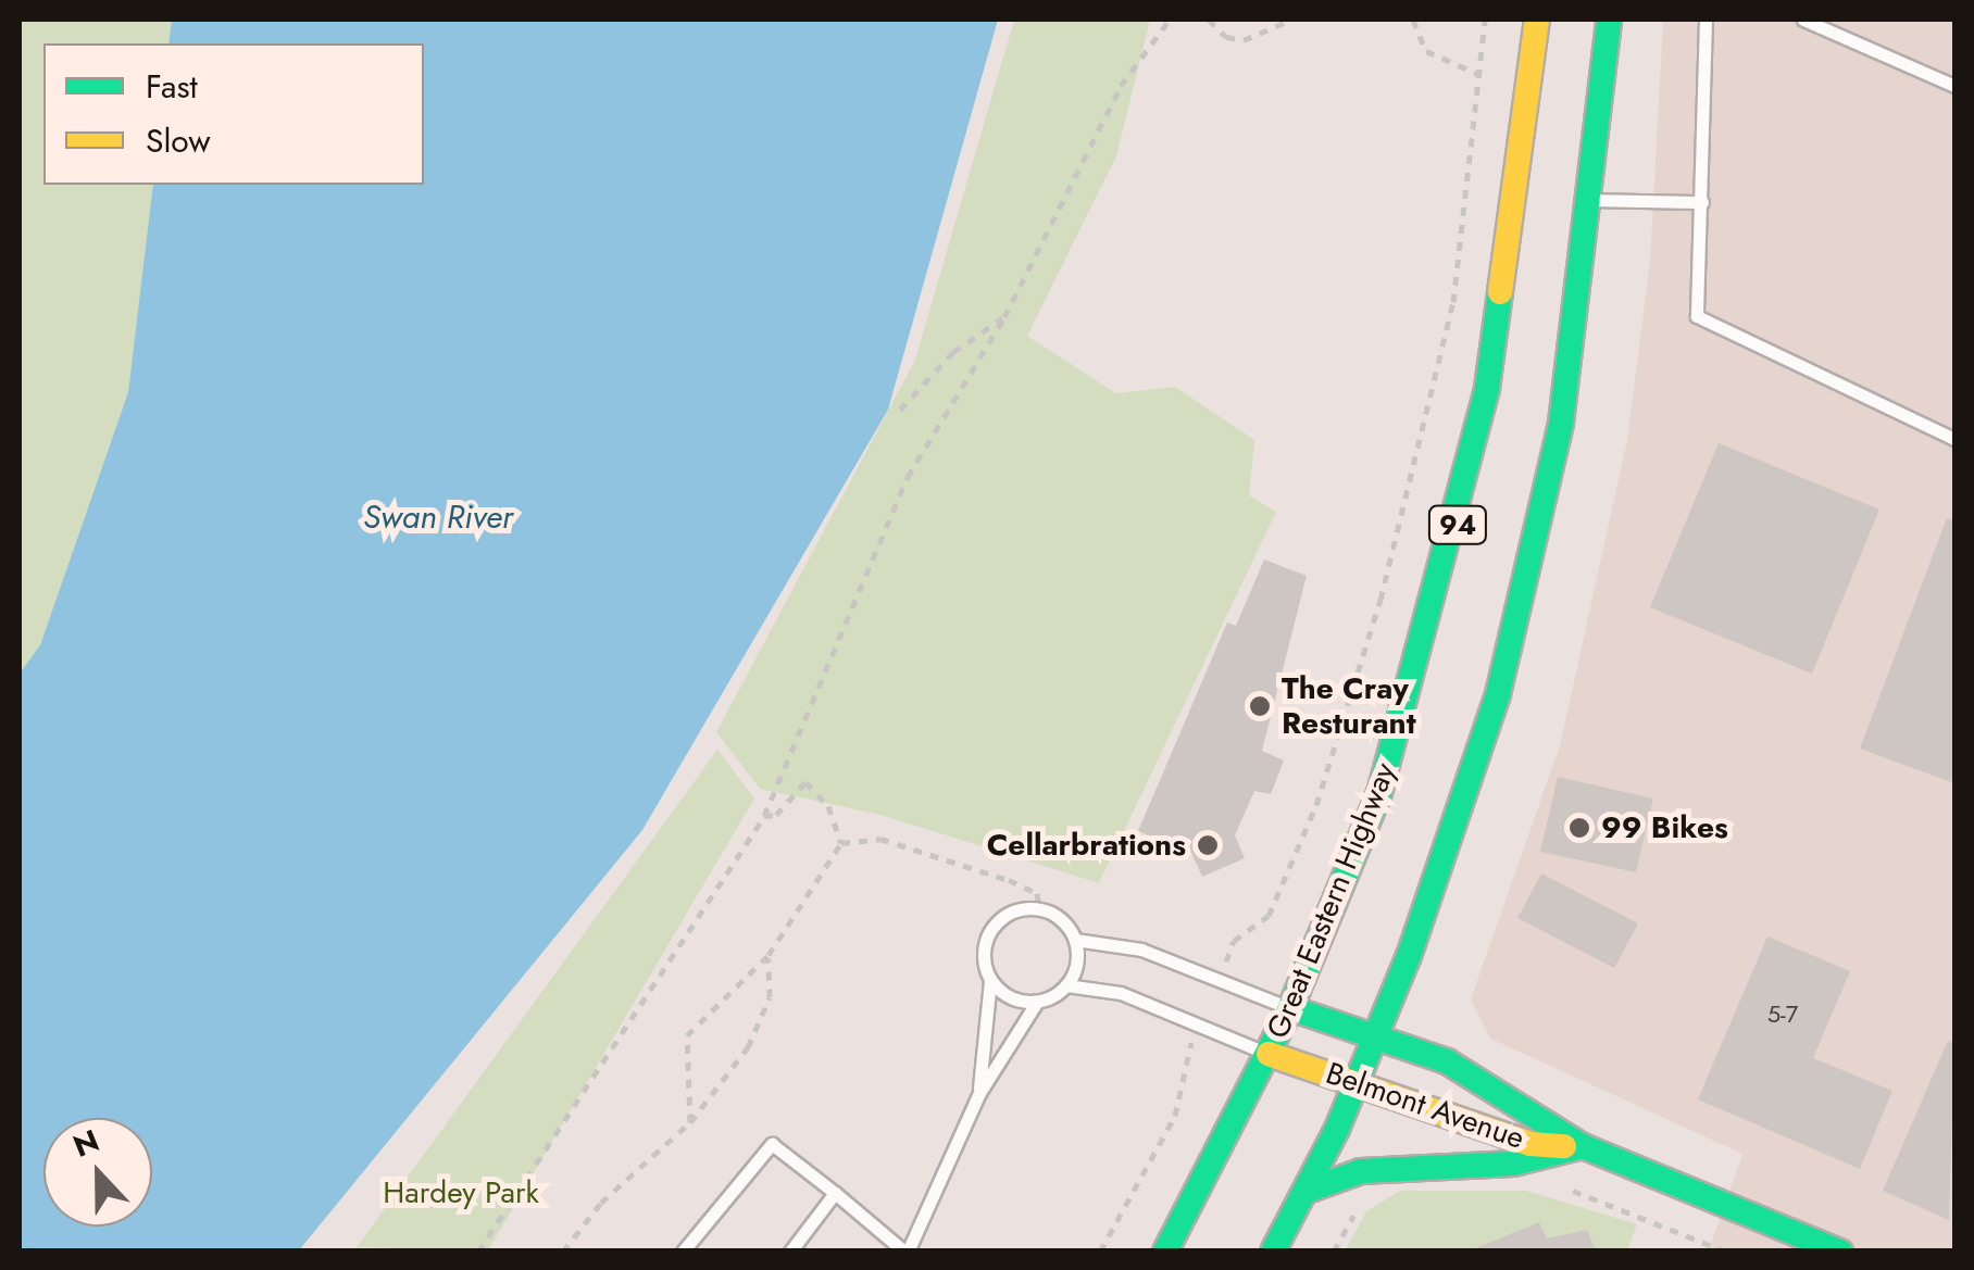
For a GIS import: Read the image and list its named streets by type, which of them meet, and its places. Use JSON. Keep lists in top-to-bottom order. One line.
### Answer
{"streets":{"main road":["94","Great Eastern Highway","Belmont Avenue"]},"crossings":[["Great Eastern Highway","Belmont Avenue"]],"water":["Swan River"],"parks":["Hardey Park"],"places":["The Cray Resturant","99 Bikes","Cellarbrations"],"house_numbers":["5-7"],"legend":["Fast","Slow"],"north":"top"}
